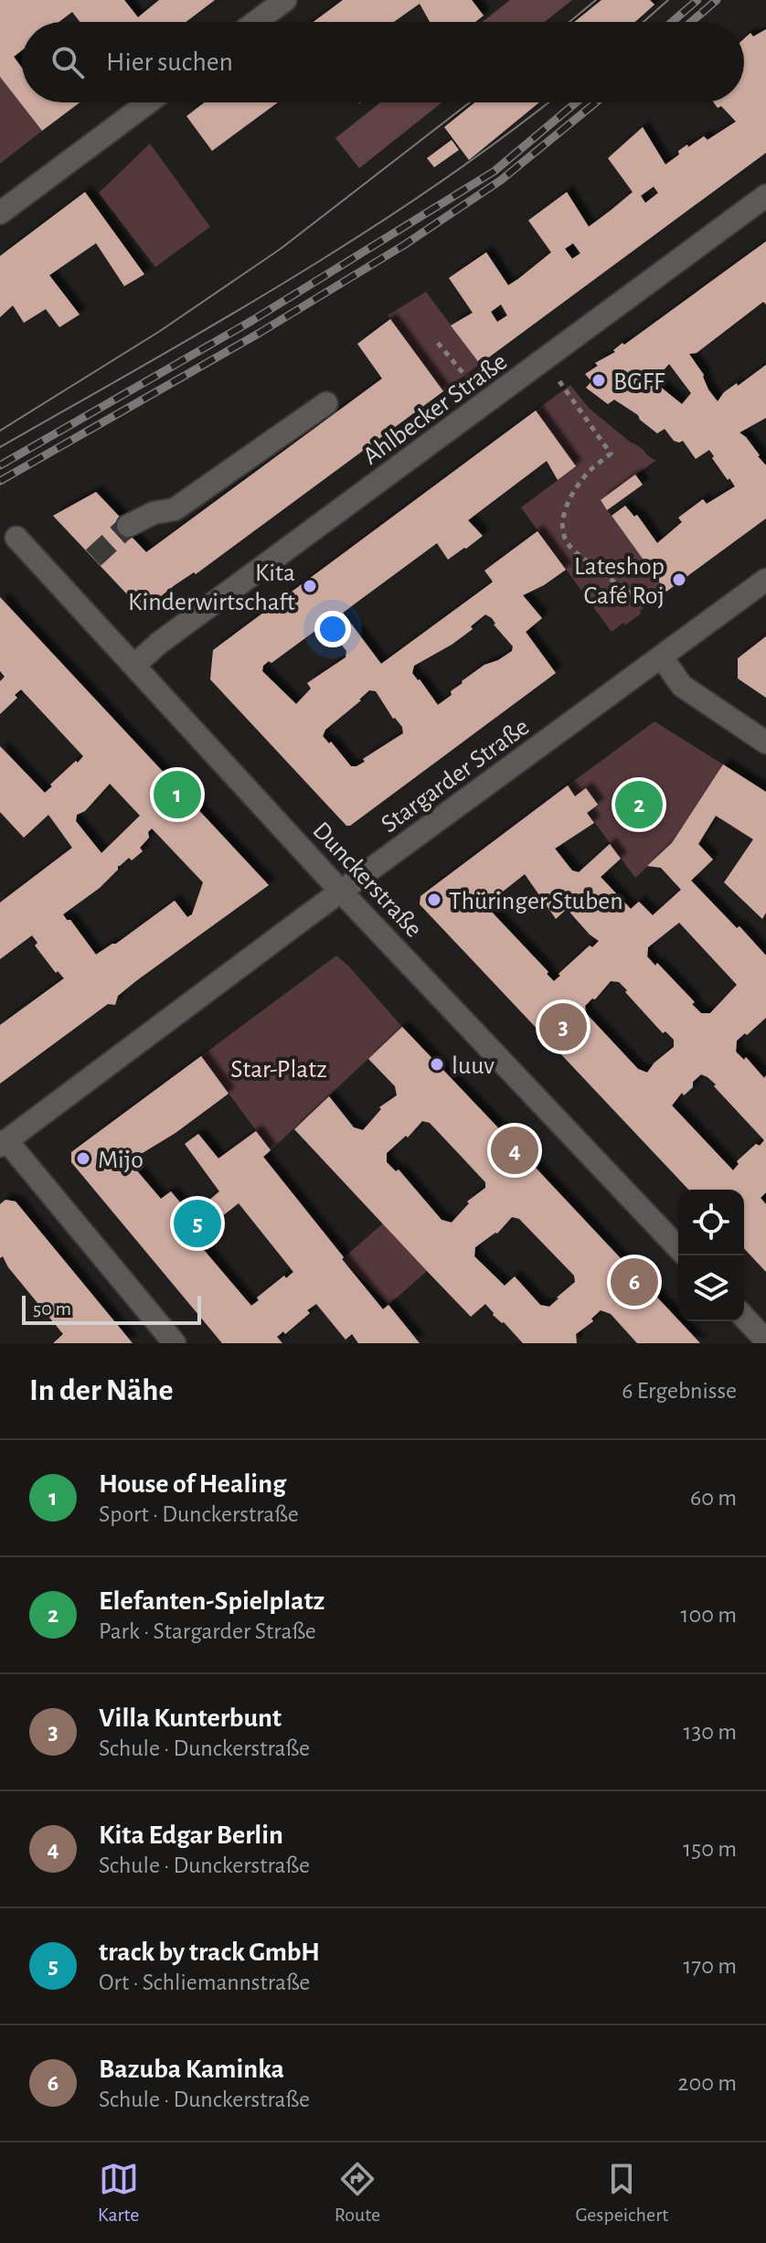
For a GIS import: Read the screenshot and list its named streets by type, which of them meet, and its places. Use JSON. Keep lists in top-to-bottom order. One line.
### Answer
{"streets":{"street":["Ahlbecker Straße","Stargarder Straße","Dunckerstraße"]},"crossings":[["Ahlbecker Straße","Dunckerstraße"],["Stargarder Straße","Dunckerstraße"]],"parks":["Star-Platz"],"places":["BGFF","Lateshop Café Roj","Kita Kinderwirtschaft","Thüringer Stuben","luuv","Mijo"],"scale_bar":"50 m","page":{"search":"Hier suchen","pins":["1","2","3","4","5","6"],"scale":"50 m","heading":["In der Nähe","6 Ergebnisse"],"list":[{"mark":"1","name":"House of Healing","note":"Sport · Dunckerstraße","value":"60 m"},{"mark":"2","name":"Elefanten-Spielplatz","note":"Park · Stargarder Straße","value":"100 m"},{"mark":"3","name":"Villa Kunterbunt","note":"Schule · Dunckerstraße","value":"130 m"},{"mark":"4","name":"Kita Edgar Berlin","note":"Schule · Dunckerstraße","value":"150 m"},{"mark":"5","name":"track by track GmbH","note":"Ort · Schliemannstraße","value":"170 m"},{"mark":"6","name":"Bazuba Kaminka","note":"Schule · Dunckerstraße","value":"200 m"}],"nav":["Karte","Route","Gespeichert"]}}
